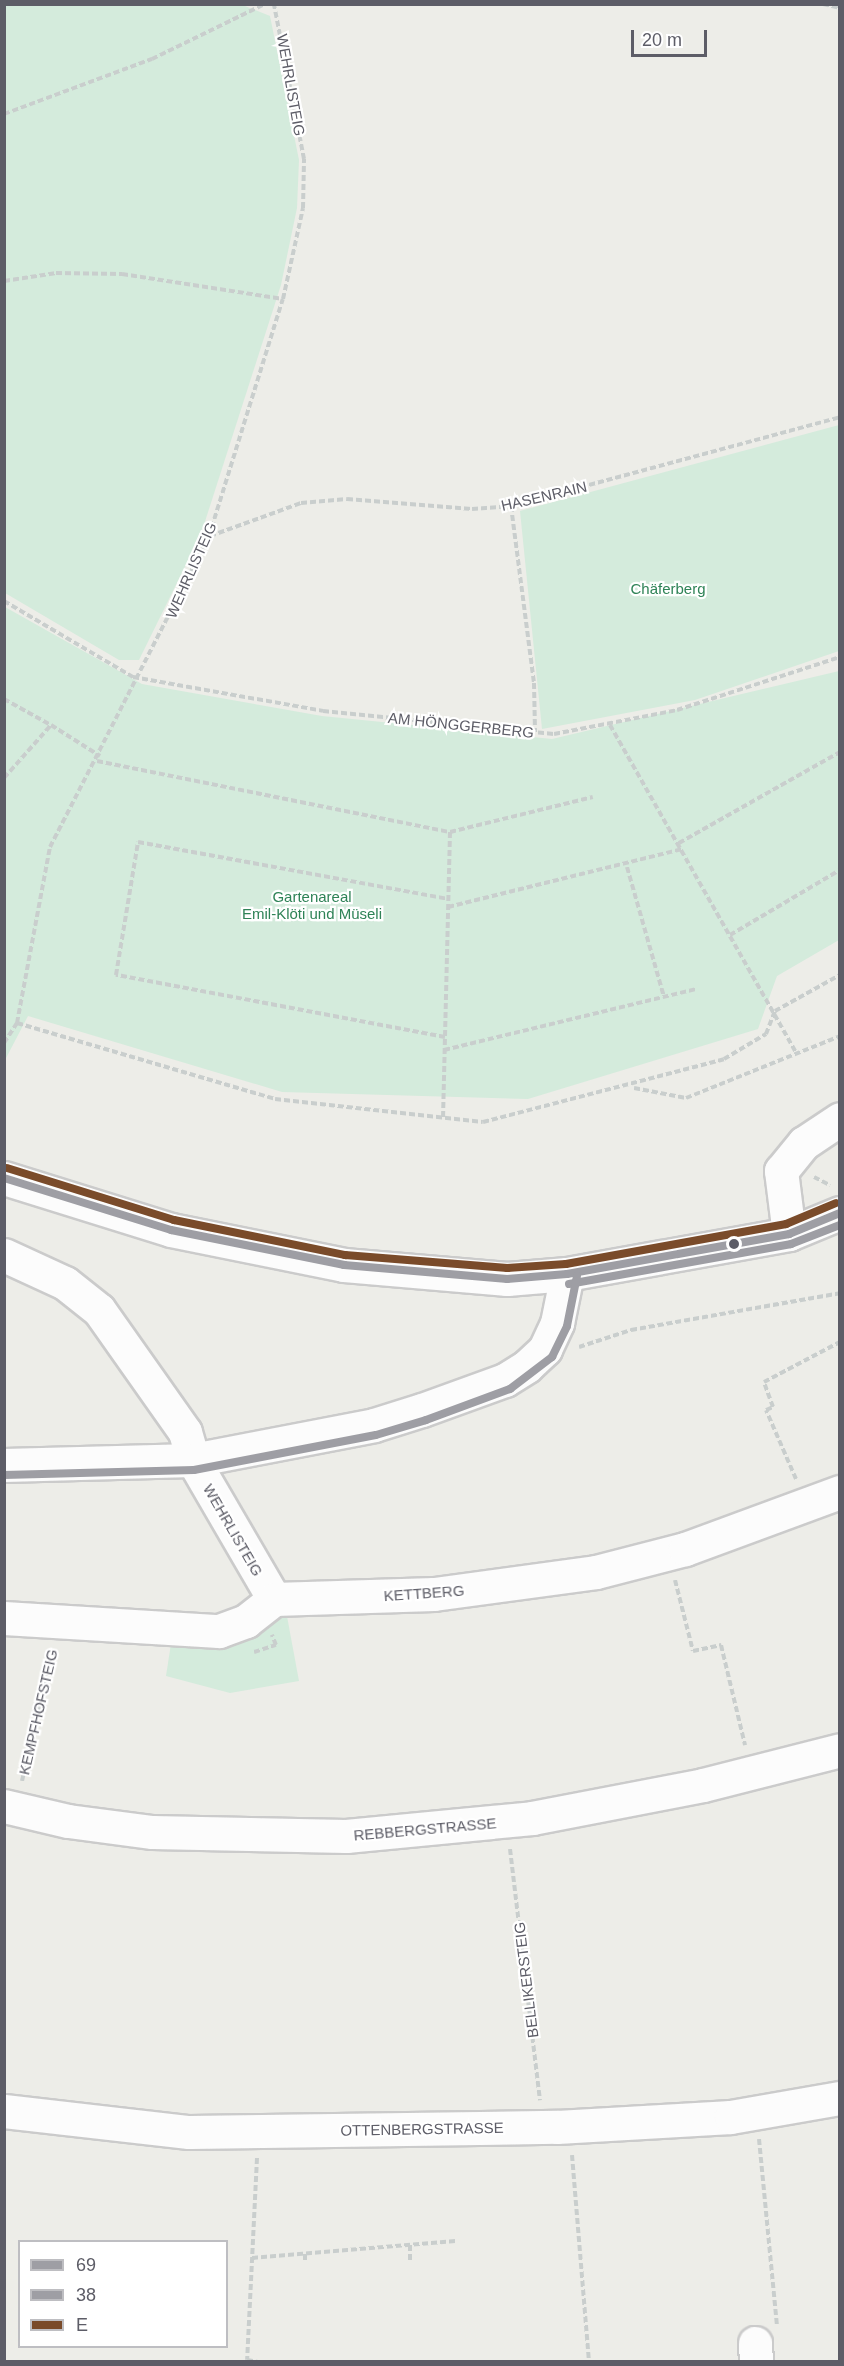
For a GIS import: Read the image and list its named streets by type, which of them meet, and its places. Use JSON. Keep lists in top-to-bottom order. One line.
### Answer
{"streets":{"street":["WEHRLISTEIG","KETTBERG","REBBERGSTRASSE","OTTENBERGSTRASSE"],"path":["HASENRAIN","AM HÖNGGERBERG","KEMPFHOFSTEIG","BELLIKERSTEIG"]},"crossings":[["WEHRLISTEIG","HASENRAIN"],["WEHRLISTEIG","AM HÖNGGERBERG"],["WEHRLISTEIG","KETTBERG"],["KEMPFHOFSTEIG","REBBERGSTRASSE"]],"parks":["Chäferberg","Gartenareal Emil-Klöti und Müseli"],"lines":["transit line E","transit line 69","transit line 38"],"legend":["69","38","E"],"scale_bar":"20 m"}
